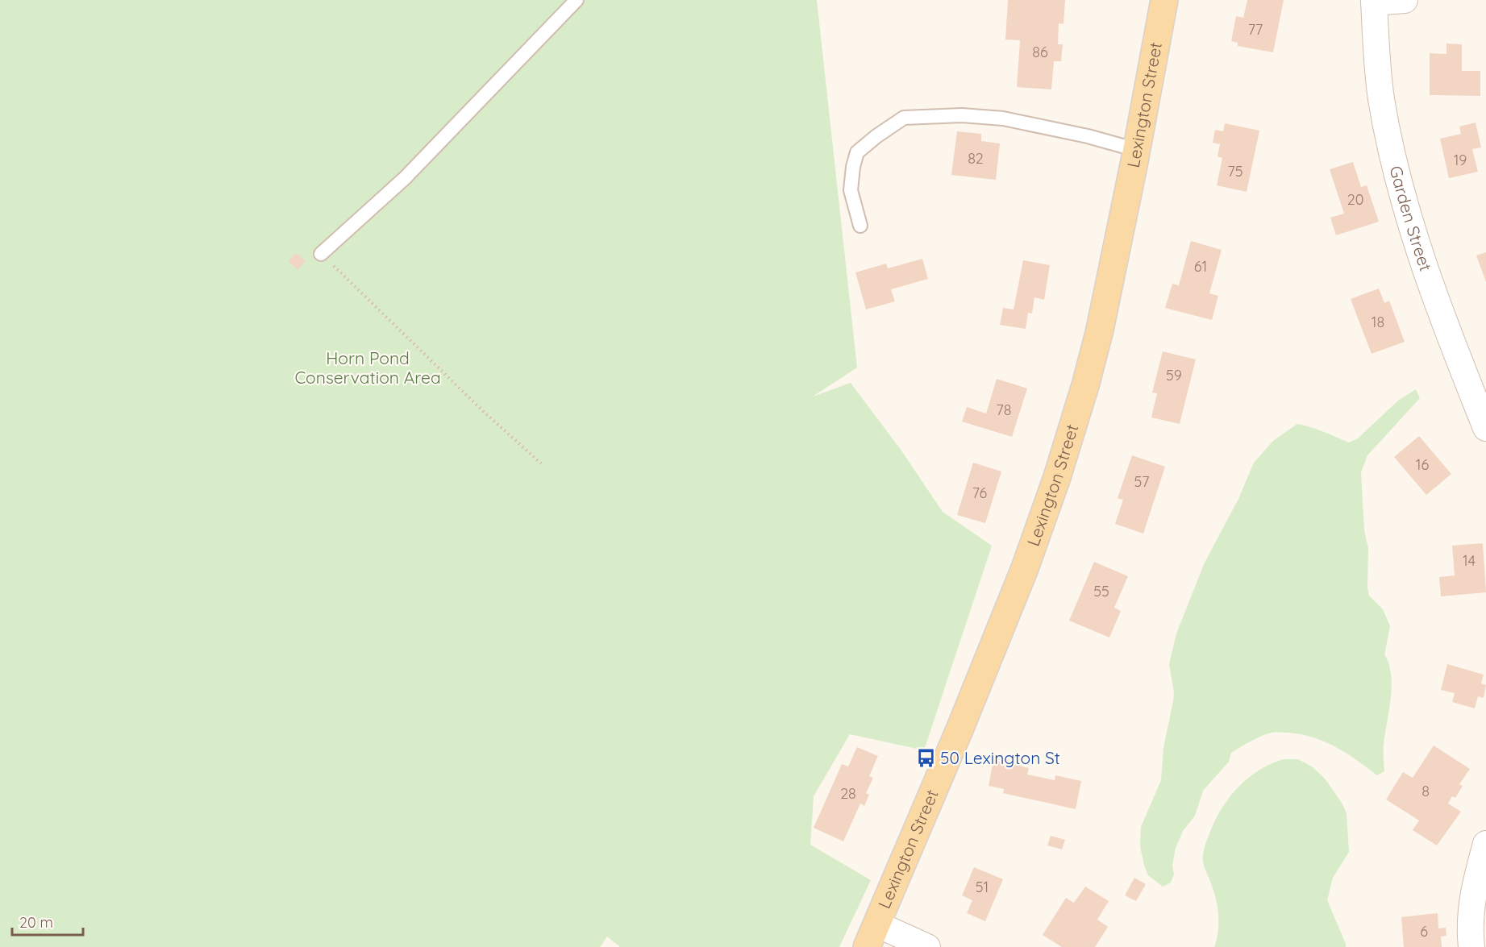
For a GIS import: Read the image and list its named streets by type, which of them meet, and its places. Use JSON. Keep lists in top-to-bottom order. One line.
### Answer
{"streets":{"main road":["Lexington Street"],"street":["Garden Street"]},"parks":["Horn Pond Conservation Area"],"places":{"bus stop":["50 Lexington St"]},"house_numbers":["77","86","82","19","75","20","61","18","59","78","16","57","76","14","55","8","28","51","6"],"scale_bar":"20 m"}
